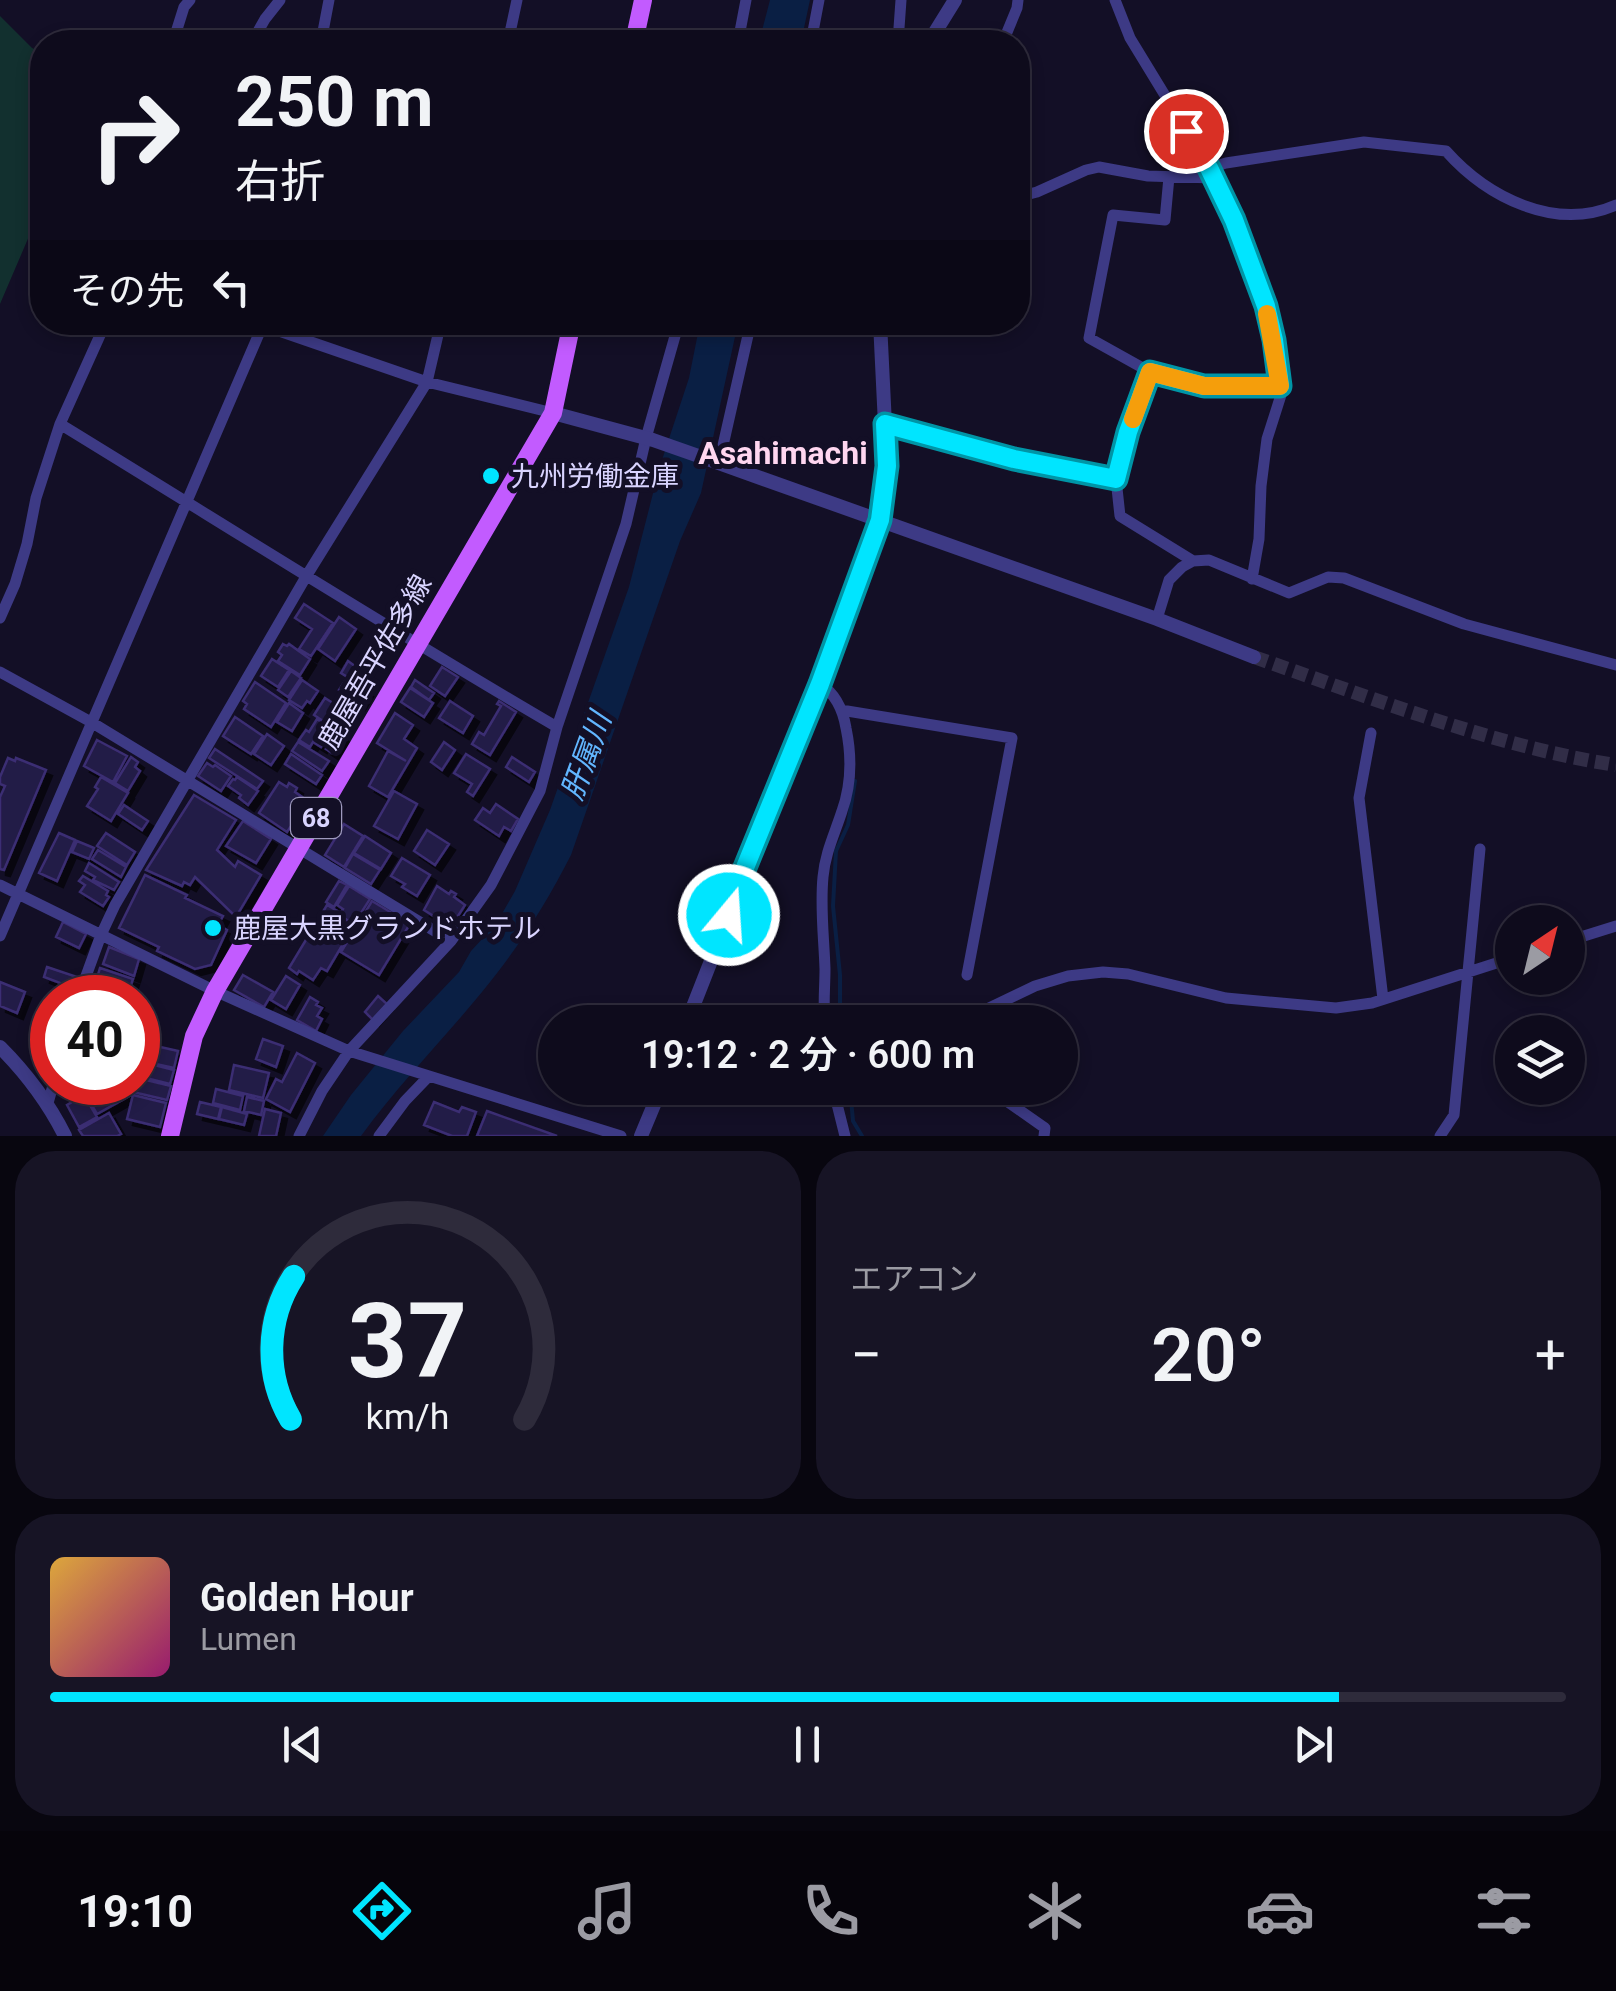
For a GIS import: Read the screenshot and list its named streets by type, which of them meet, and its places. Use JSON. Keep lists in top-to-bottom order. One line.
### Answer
{"streets":{"main road":["鹿屋吾平佐多線","68"]},"districts":["Asahimachi"],"water":["肝属川"],"places":["九州労働金庫","鹿屋大黒グランドホテル"],"north":"top right","page":{"turn":["250 m","右折"],"then":"その先","limit":"40","trip":"19:12 · 2 分 · 600 m","tile":"エアコン","heat":["−","20°","+"],"song":["Golden Hour","Lumen"],"tabs":"19:10","gauge":["37","km/h"]}}
